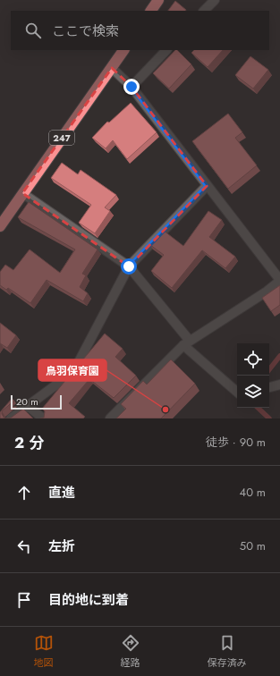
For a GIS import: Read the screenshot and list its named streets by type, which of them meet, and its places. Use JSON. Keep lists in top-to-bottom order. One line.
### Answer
{"streets":{"highway":["247"]},"places":["鳥羽保育園"],"scale_bar":"20 m","page":{"search":"ここで検索","scale":"20 m","heading":["2 分","徒歩 · 90 m"],"list":[["直進","40 m"],["左折","50 m"],"目的地に到着"],"nav":["地図","経路","保存済み"]}}
